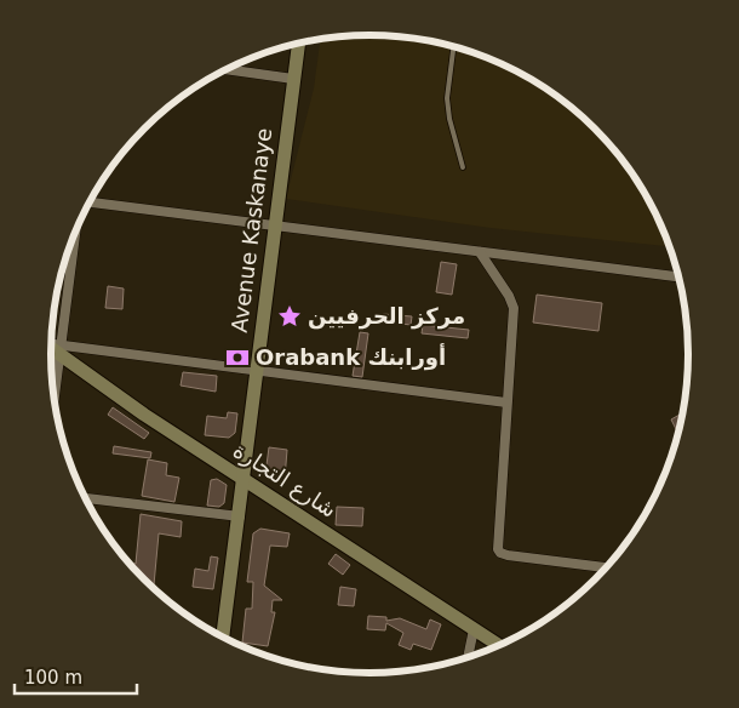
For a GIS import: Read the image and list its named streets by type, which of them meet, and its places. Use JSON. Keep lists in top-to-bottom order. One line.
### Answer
{"streets":{"street":["Avenue Kaskanaye","شارع التجارة"]},"crossings":[["Avenue Kaskanaye","شارع التجارة"]],"places":{"place":["مركز الحرفيين"],"bank":["Orabank أورابنك"]},"scale_bar":"100 m"}
